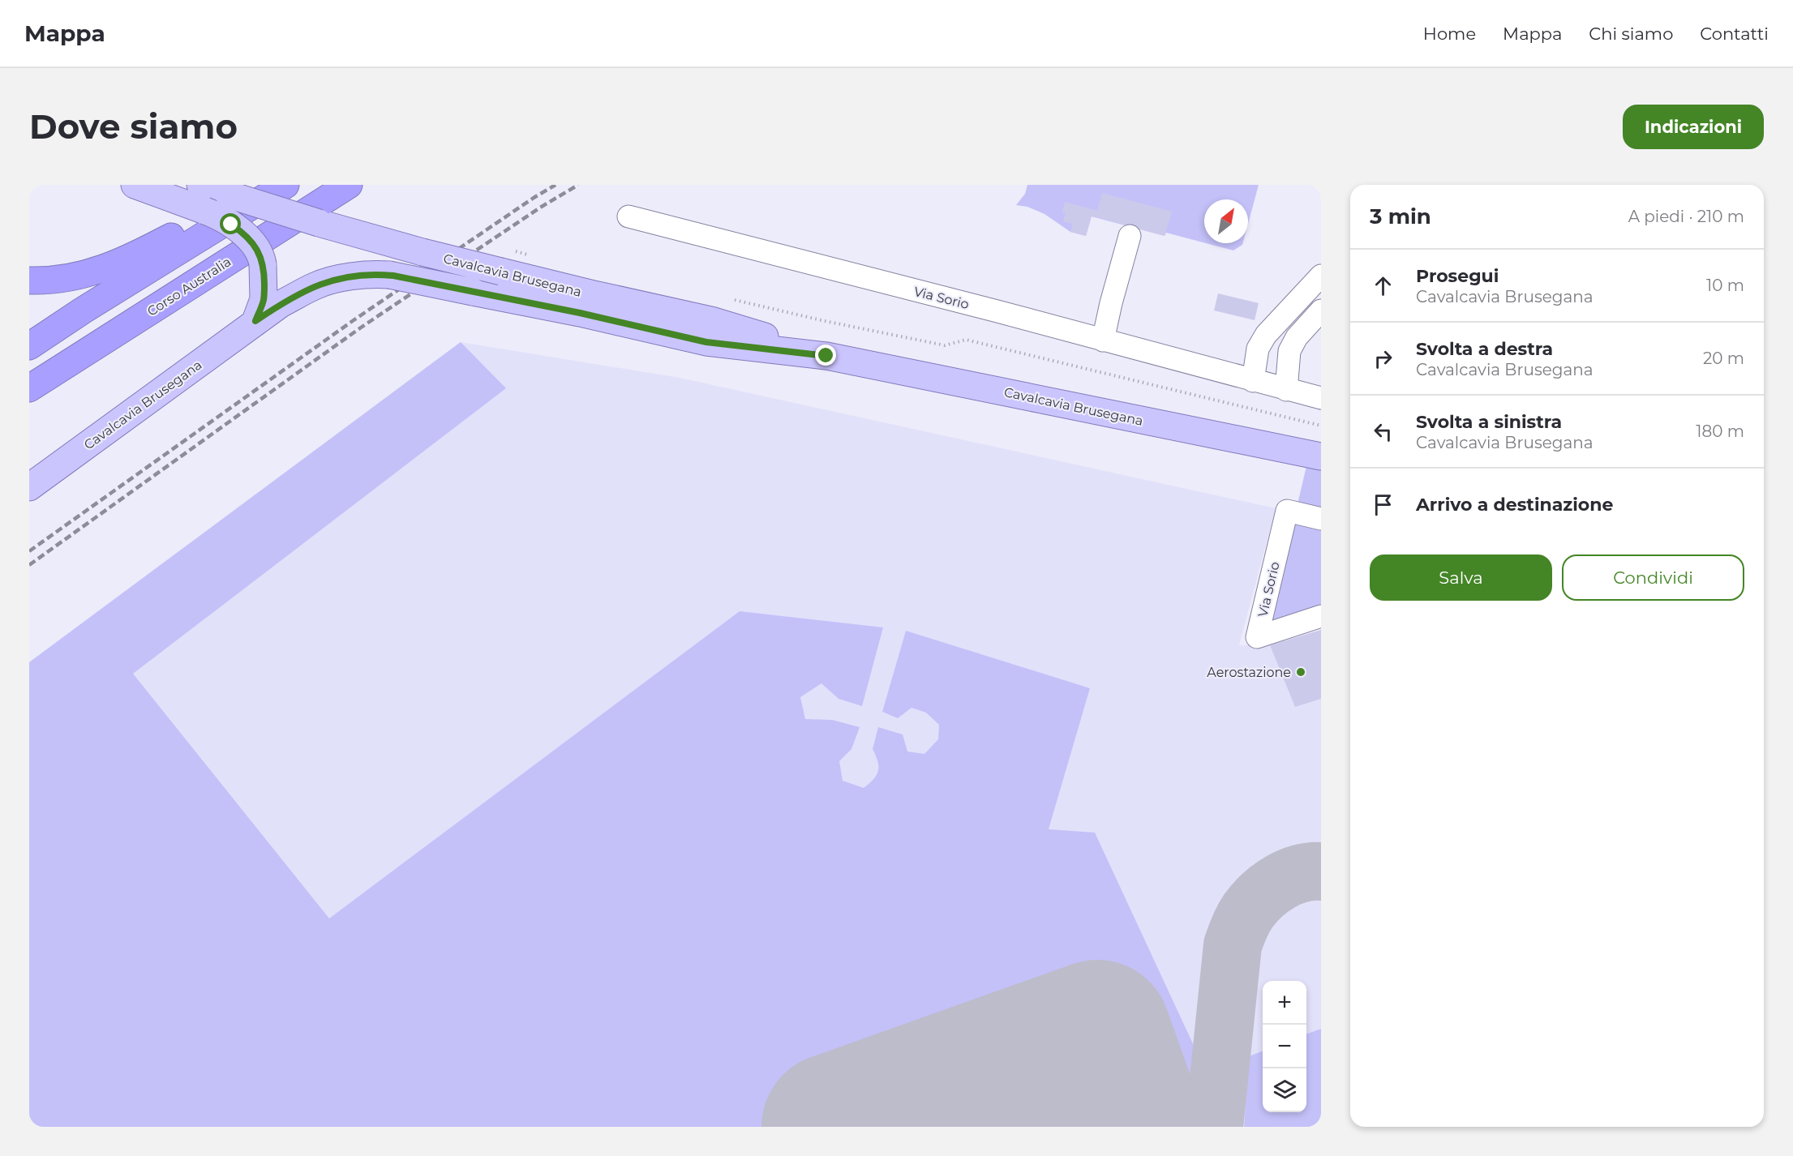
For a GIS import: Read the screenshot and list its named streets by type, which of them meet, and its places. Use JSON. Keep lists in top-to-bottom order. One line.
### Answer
{"streets":{"highway":["Corso Australia"],"main road":["Cavalcavia Brusegana"],"street":["Via Sorio"]},"places":["Aerostazione"],"north":"top right","page":{"header":"Mappa","nav":["Home","Mappa","Chi siamo","Contatti"],"buttons":["Indicazioni",["Salva","Condividi"]],"title":"Dove siamo","heading":["3 min","A piedi · 210 m"],"list":[["Prosegui","Cavalcavia Brusegana","10 m"],["Svolta a destra","Cavalcavia Brusegana","20 m"],["Svolta a sinistra","Cavalcavia Brusegana","180 m"],"Arrivo a destinazione"],"map_buttons":["+","−"]}}
